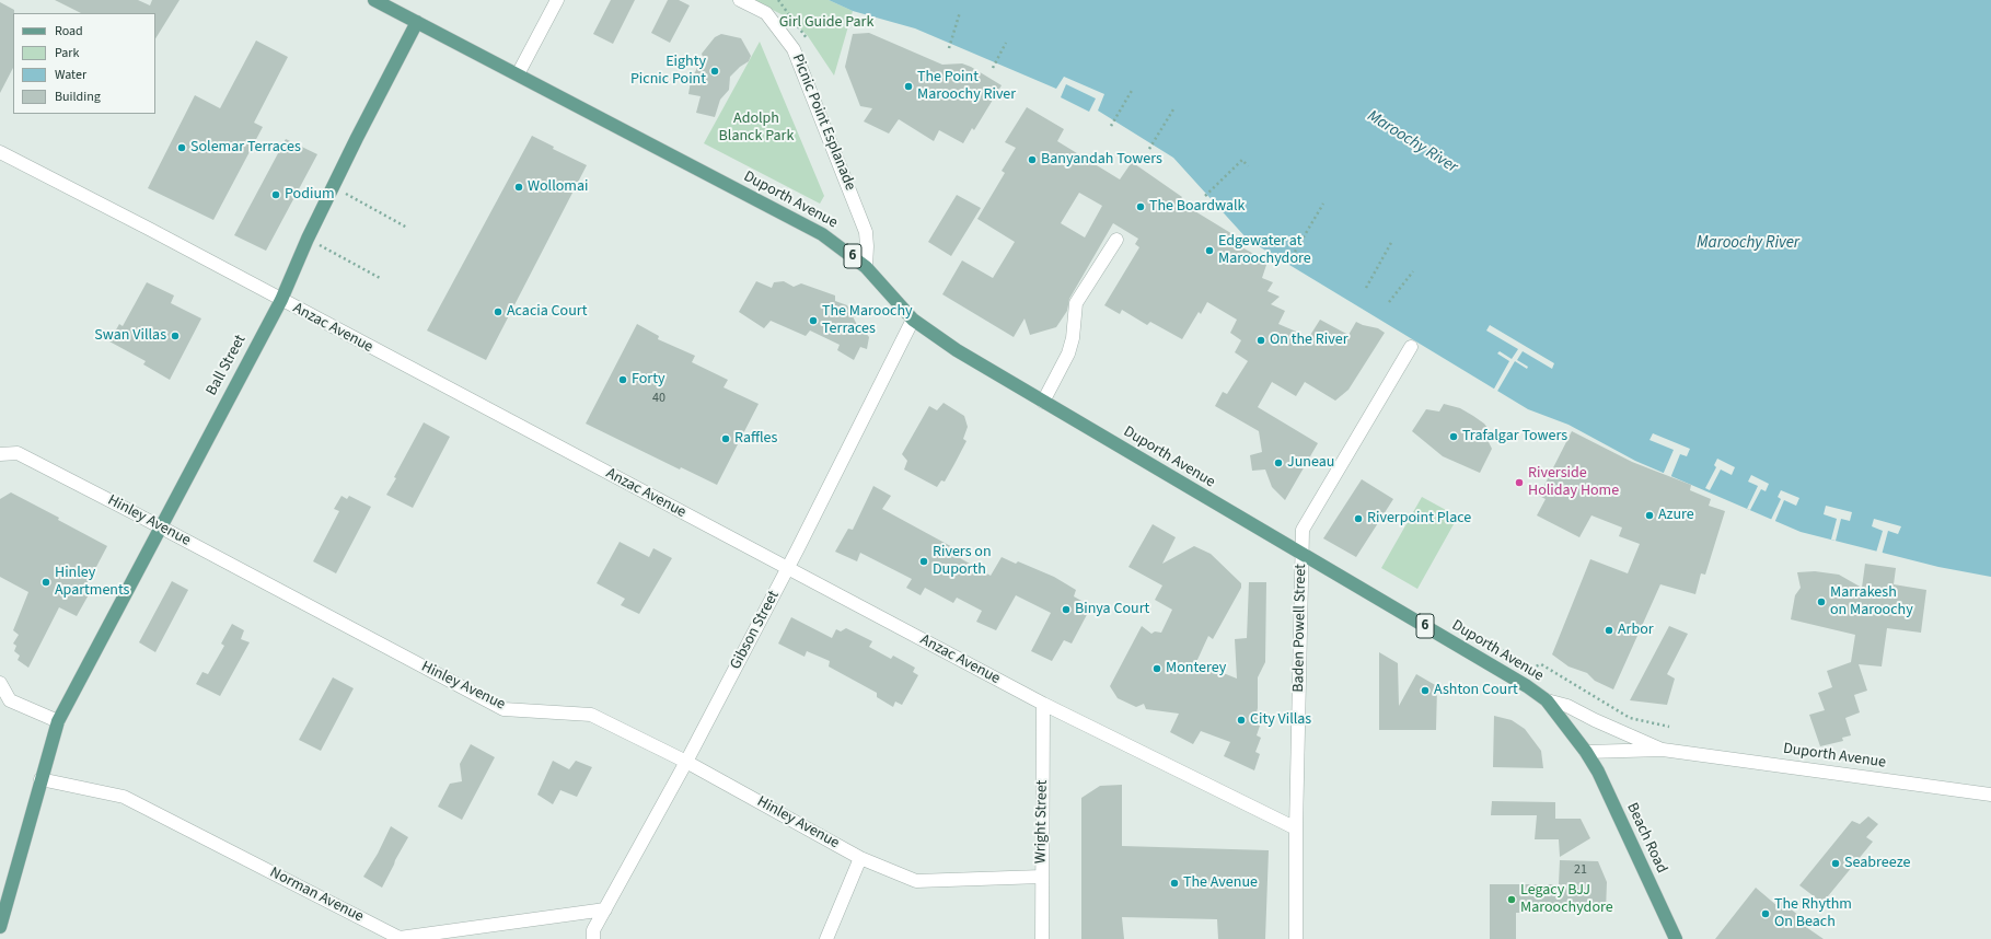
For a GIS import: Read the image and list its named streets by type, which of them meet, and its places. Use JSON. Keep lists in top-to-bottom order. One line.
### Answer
{"streets":{"main road":["Duporth Avenue","6","Ball Street","Beach Road"],"street":["Picnic Point Esplanade","Anzac Avenue","Hinley Avenue","Baden Powell Street","Gibson Street","Wright Street","Norman Avenue"]},"crossings":[["Picnic Point Esplanade","Duporth Avenue"],["Duporth Avenue","Ball Street"],["Duporth Avenue","Baden Powell Street"],["Duporth Avenue","Gibson Street"],["Duporth Avenue","Beach Road"],["Anzac Avenue","Ball Street"],["Anzac Avenue","Baden Powell Street"],["Anzac Avenue","Gibson Street"],["Anzac Avenue","Wright Street"],["Ball Street","Hinley Avenue"],["Ball Street","Norman Avenue"],["Hinley Avenue","Gibson Street"],["Hinley Avenue","Wright Street"],["Gibson Street","Norman Avenue"]],"water":["Maroochy River"],"parks":["Girl Guide Park","Adolph Blanck Park"],"places":["Eighty Picnic Point","The Point Maroochy River","Solemar Terraces","Banyandah Towers","Wollomai","Podium","The Boardwalk","Edgewater at Maroochydore","Acacia Court","The Maroochy Terraces","Swan Villas","On the River","Forty","Trafalgar Towers","Raffles","Juneau","Riverside Holiday Home","Azure","Riverpoint Place","Rivers on Duporth","Hinley Apartments","Marrakesh on Maroochy","Binya Court","Arbor","Monterey","Ashton Court","City Villas","Seabreeze","The Avenue","Legacy BJJ Maroochydore","The Rhythm On Beach"],"house_numbers":["40","21"],"legend":["Road","Park","Water","Building"]}
